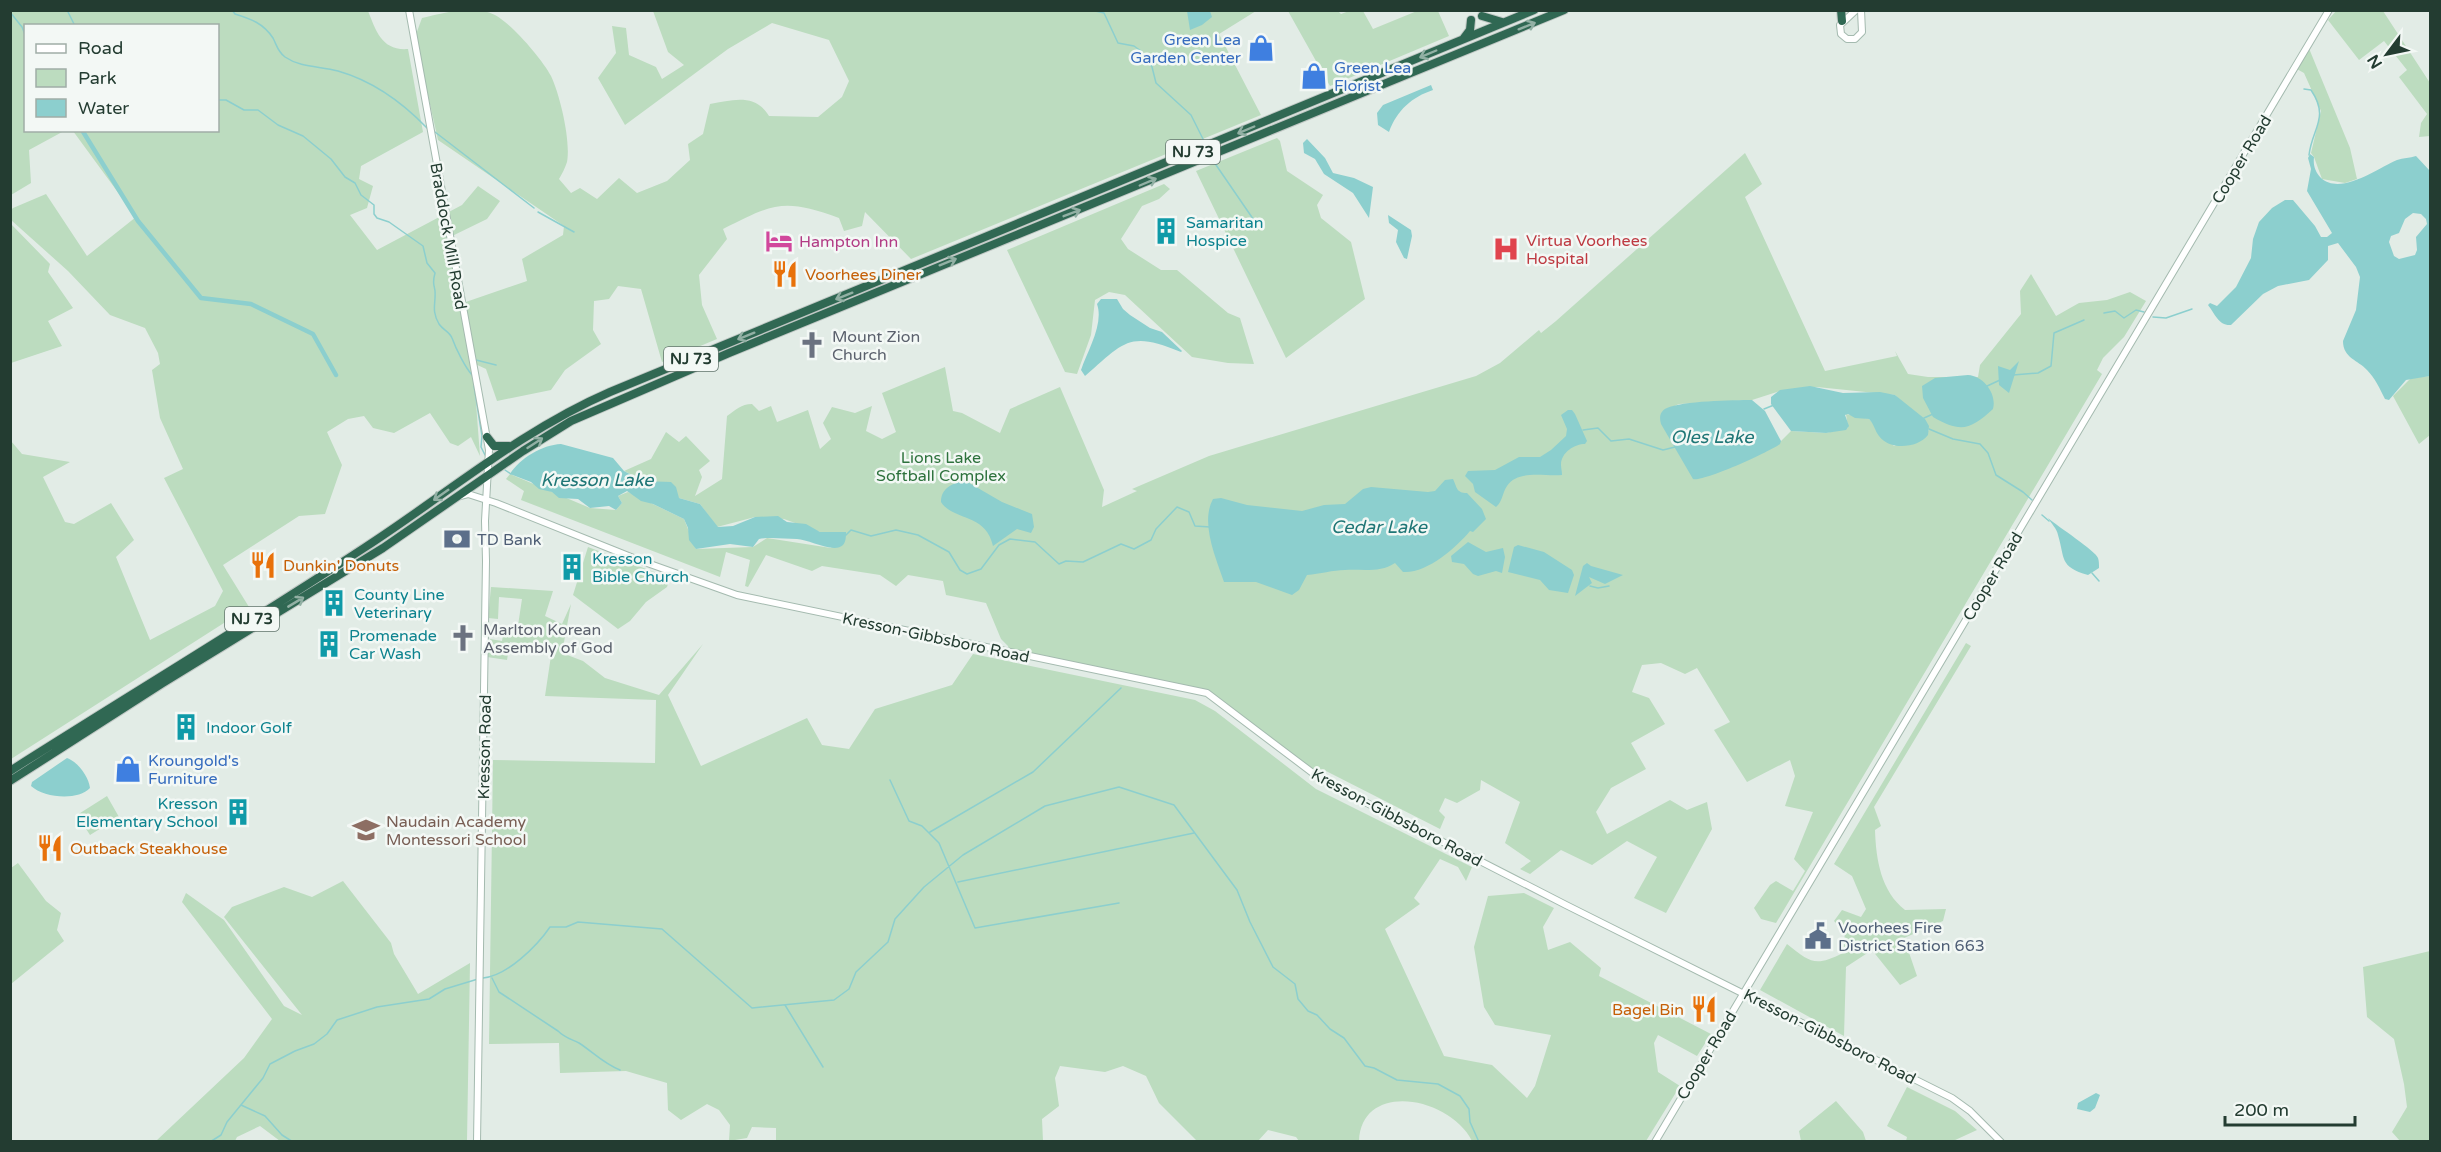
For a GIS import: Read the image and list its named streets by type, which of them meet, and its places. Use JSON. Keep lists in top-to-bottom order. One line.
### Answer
{"streets":{"highway":["NJ 73"],"street":["Cooper Road","Braddock Mill Road","Kresson-Gibbsboro Road","Kresson Road"]},"crossings":[["NJ 73","Braddock Mill Road"],["NJ 73","Kresson-Gibbsboro Road"],["NJ 73","Kresson Road"],["Cooper Road","Kresson-Gibbsboro Road"],["Braddock Mill Road","Kresson Road"],["Kresson-Gibbsboro Road","Kresson Road"]],"water":["Oles Lake","Kresson Lake","Cedar Lake"],"parks":["Lions Lake Softball Complex"],"places":{"shop":["Green Lea Garden Center","Green Lea Florist","Kroungold's Furniture"],"building":["Samaritan Hospice","Kresson Bible Church","County Line Veterinary","Promenade Car Wash","Indoor Golf","Kresson Elementary School"],"hotel":["Hampton Inn"],"hospital":["Virtua Voorhees Hospital"],"restaurant":["Voorhees Diner","Dunkin' Donuts","Outback Steakhouse","Bagel Bin"],"church":["Mount Zion Church","Marlton Korean Assembly of God"],"bank":["TD Bank"],"school or university":["Naudain Academy Montessori School"],"public building":["Voorhees Fire District Station 663"]},"legend":["Road","Park","Water"],"scale_bar":"200 m","north":"bottom left"}
